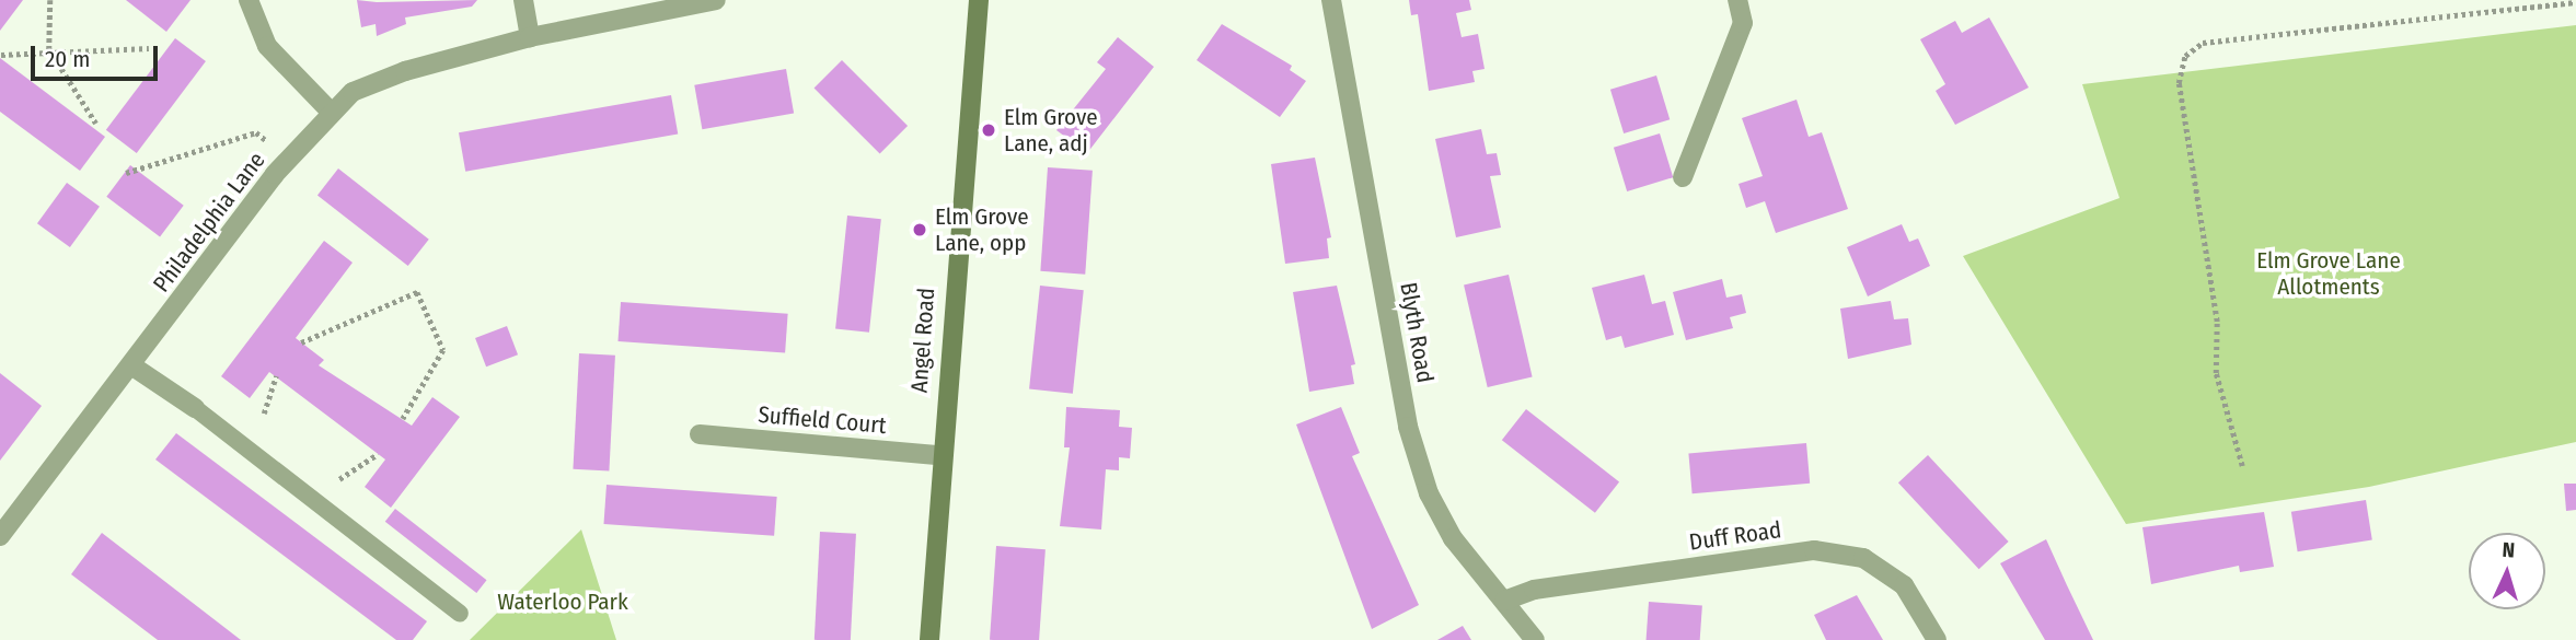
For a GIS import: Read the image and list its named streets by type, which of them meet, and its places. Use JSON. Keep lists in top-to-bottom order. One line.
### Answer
{"streets":{"street":["Philadelphia Lane","Blyth Road","Angel Road","Suffield Court","Duff Road"]},"crossings":[["Blyth Road","Duff Road"],["Angel Road","Suffield Court"]],"parks":["Elm Grove Lane Allotments","Waterloo Park"],"places":["Elm Grove Lane, adj","Elm Grove Lane, opp"],"scale_bar":"20 m","north":"top"}
